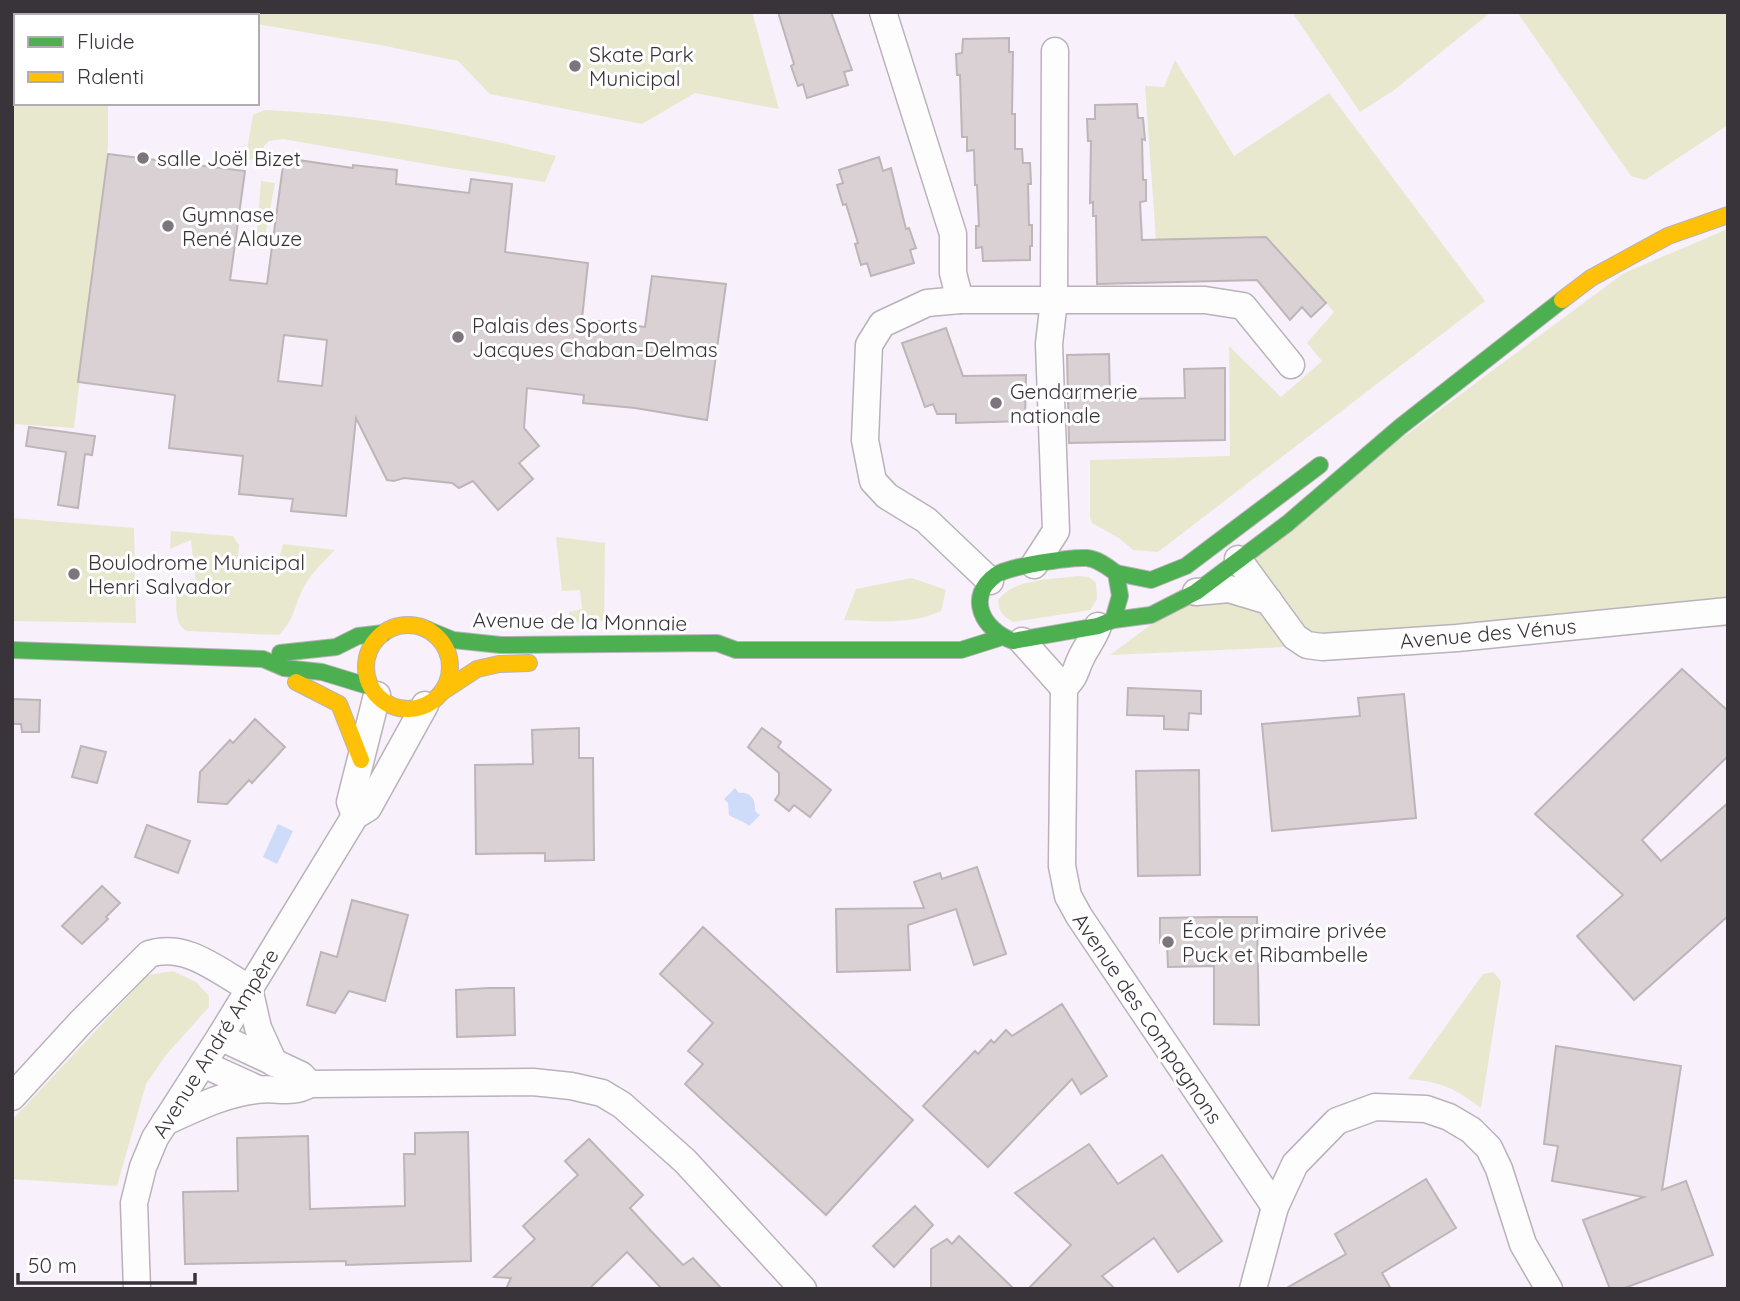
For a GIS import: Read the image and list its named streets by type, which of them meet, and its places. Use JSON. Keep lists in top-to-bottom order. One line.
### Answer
{"streets":{"street":["Avenue de la Monnaie","Avenue des Vénus","Avenue des Compagnons","Avenue André Ampère"]},"crossings":[["Avenue de la Monnaie","Avenue des Vénus"],["Avenue de la Monnaie","Avenue des Compagnons"],["Avenue de la Monnaie","Avenue André Ampère"]],"places":["Skate Park Municipal","salle Joël Bizet","Gymnase René Alauze","Palais des Sports Jacques Chaban-Delmas","Gendarmerie nationale","Boulodrome Municipal Henri Salvador","École primaire privée Puck et Ribambelle"],"legend":["Fluide","Ralenti"],"scale_bar":"50 m"}
